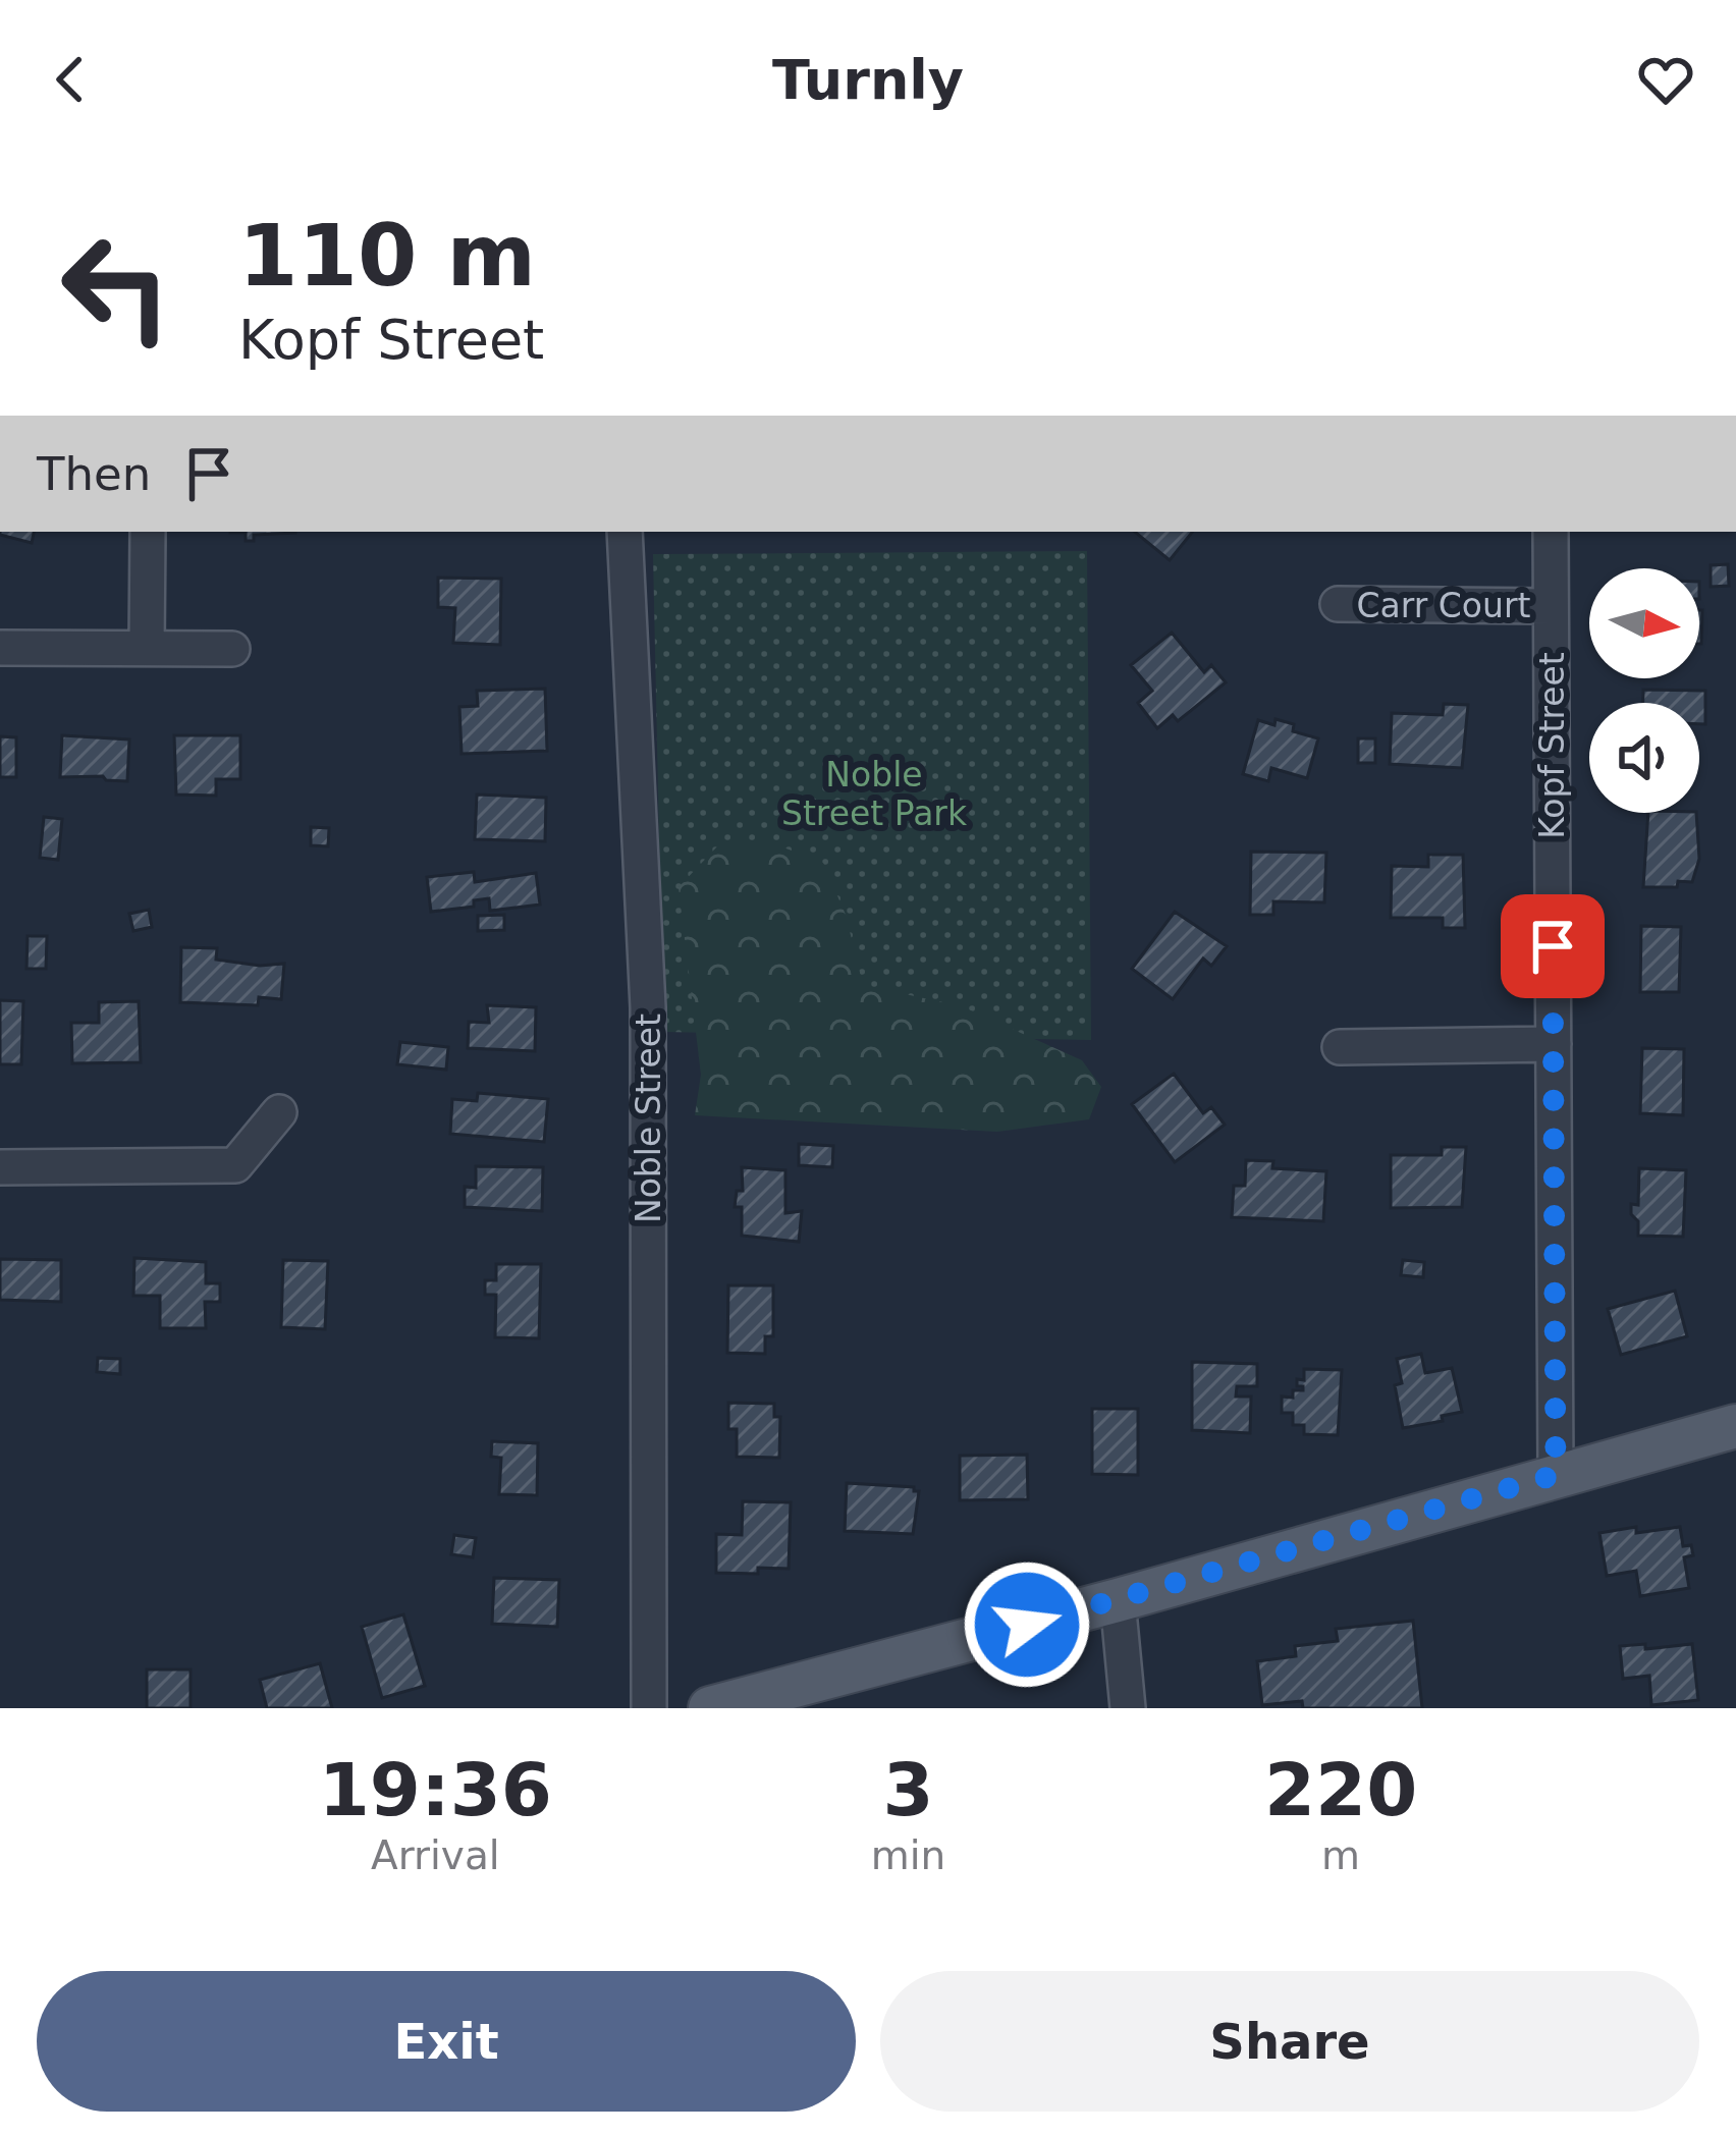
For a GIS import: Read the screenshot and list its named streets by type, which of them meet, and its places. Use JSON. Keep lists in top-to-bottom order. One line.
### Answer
{"streets":{"street":["Carr Court","Kopf Street","Noble Street"]},"crossings":[["Carr Court","Kopf Street"]],"parks":["Noble Street Park"],"north":"right","page":{"header":"Turnly","turn":["110 m","Kopf Street"],"then":"Then","eta":["19:36","Arrival","3","min","220","m"],"buttons":["Exit","Share"]}}
